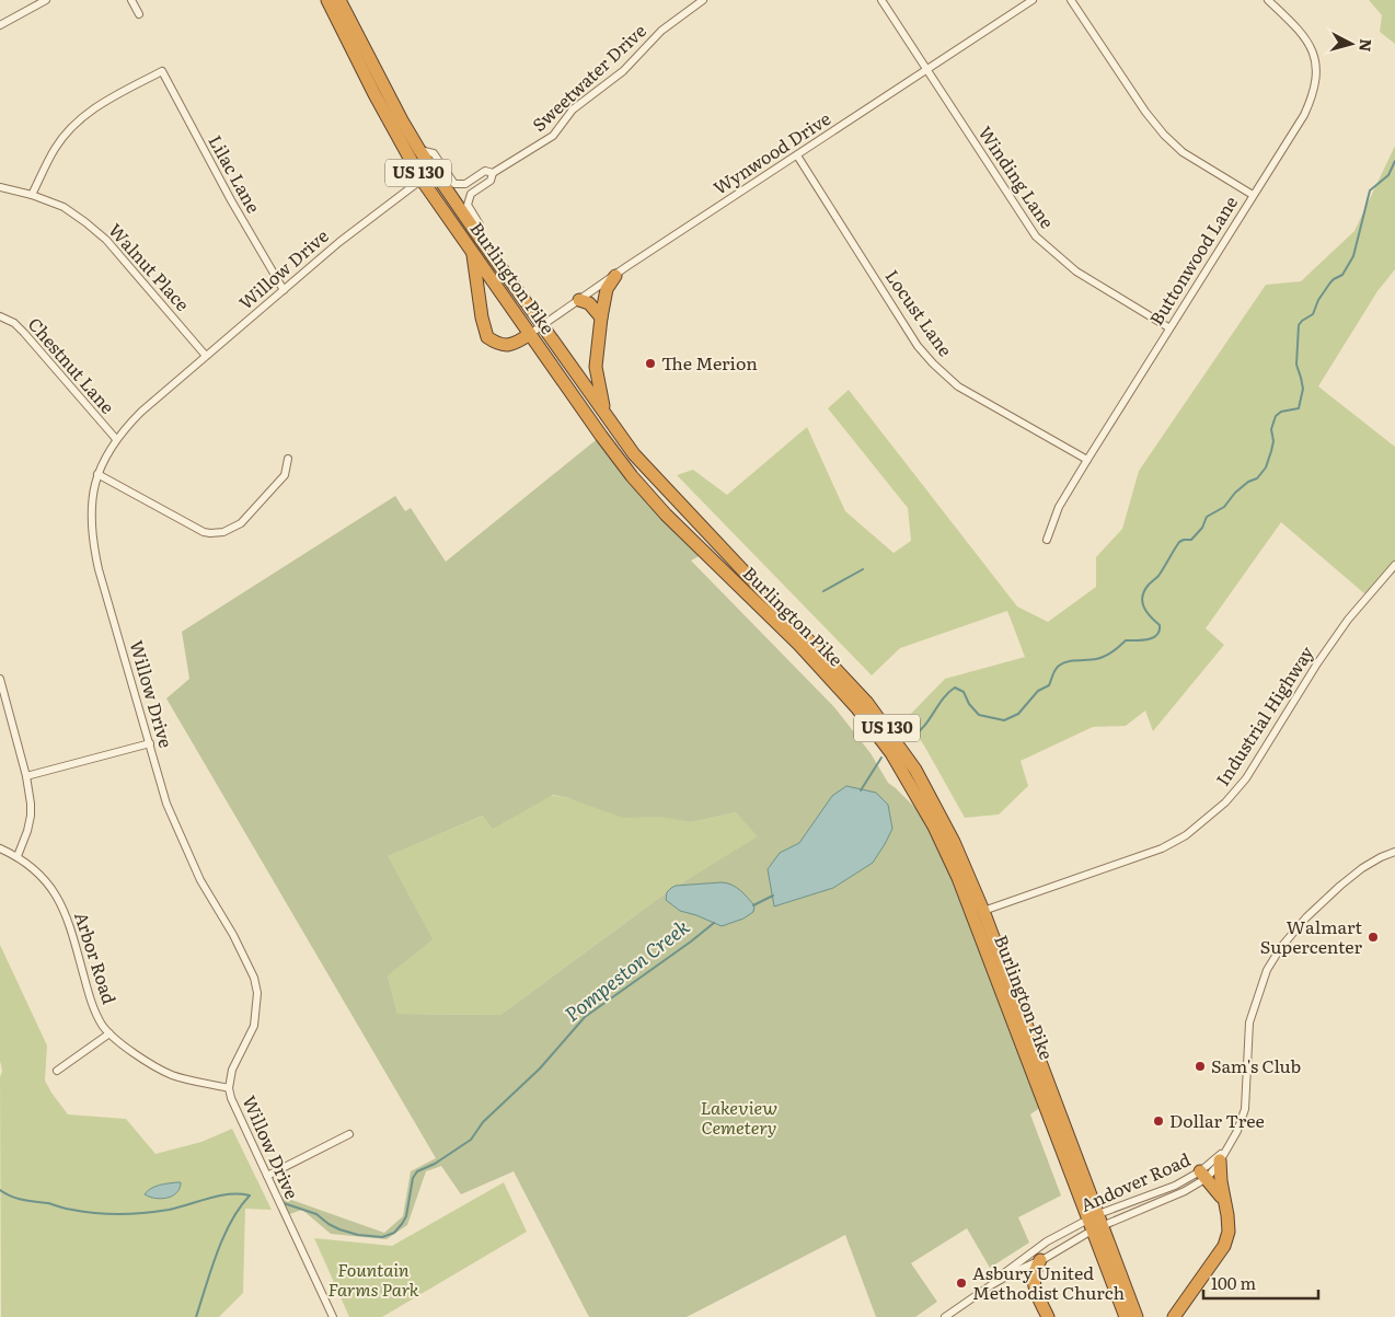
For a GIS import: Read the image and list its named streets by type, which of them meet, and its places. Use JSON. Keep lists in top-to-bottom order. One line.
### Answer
{"streets":{"highway":["US 130","Burlington Pike"],"street":["Sweetwater Drive","Wynwood Drive","Lilac Lane","Winding Lane","Buttonwood Lane","Walnut Place","Willow Drive","Locust Lane","Chestnut Lane","Industrial Highway","Arbor Road","Andover Road"]},"crossings":[["Sweetwater Drive","Burlington Pike"],["Wynwood Drive","Winding Lane"],["Wynwood Drive","Burlington Pike"],["Wynwood Drive","Locust Lane"],["Lilac Lane","Walnut Place"],["Lilac Lane","Willow Drive"],["Winding Lane","Buttonwood Lane"],["Buttonwood Lane","Locust Lane"],["Walnut Place","Willow Drive"],["Willow Drive","Burlington Pike"],["Willow Drive","Chestnut Lane"],["Willow Drive","Arbor Road"],["Burlington Pike","Industrial Highway"],["Burlington Pike","Andover Road"]],"water":["Pompeston Creek"],"parks":["Lakeview Cemetery","Fountain Farms Park"],"places":["The Merion","Walmart Supercenter","Sam's Club","Dollar Tree","Asbury United Methodist Church"],"scale_bar":"100 m","north":"right"}
